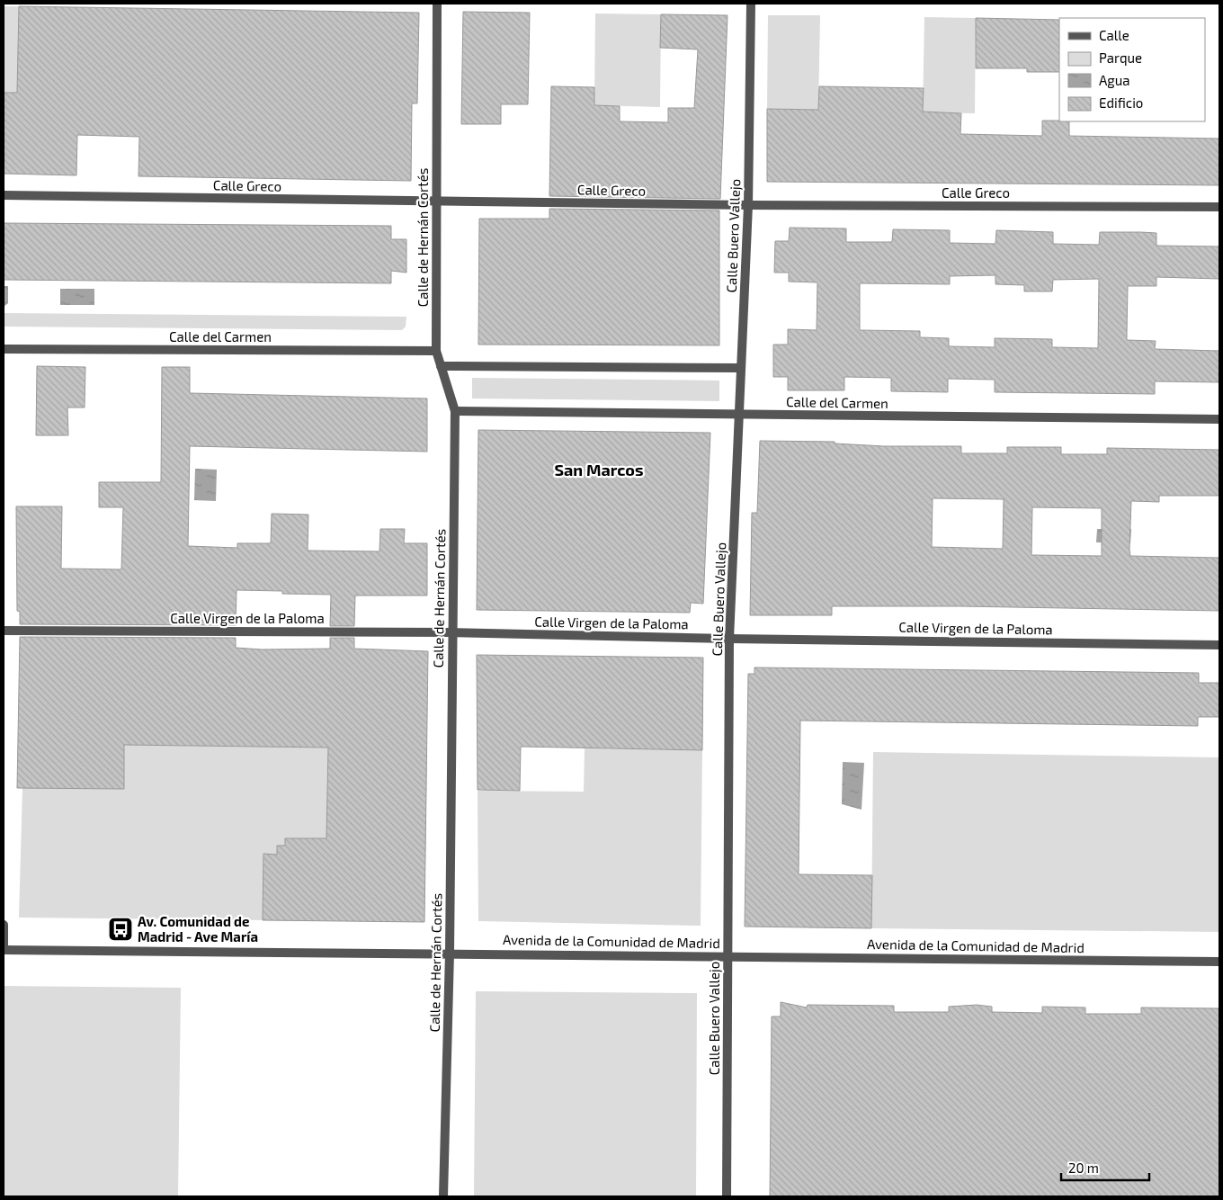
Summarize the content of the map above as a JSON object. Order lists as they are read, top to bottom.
{
  "streets": {
    "street": [
      "Calle Greco",
      "Calle Buero Vallejo",
      "Calle de Hernán Cortés",
      "Calle del Carmen",
      "Calle Virgen de la Paloma",
      "Avenida de la Comunidad de Madrid"
    ]
  },
  "crossings": [
    ["Calle Greco", "Calle Buero Vallejo"],
    ["Calle Greco", "Calle de Hernán Cortés"],
    ["Calle Buero Vallejo", "Calle del Carmen"],
    ["Calle Buero Vallejo", "Calle Virgen de la Paloma"],
    ["Calle Buero Vallejo", "Avenida de la Comunidad de Madrid"],
    ["Calle de Hernán Cortés", "Calle del Carmen"],
    ["Calle de Hernán Cortés", "Calle Virgen de la Paloma"],
    ["Calle de Hernán Cortés", "Avenida de la Comunidad de Madrid"]
  ],
  "districts": ["San Marcos"],
  "places": {
    "bus stop": ["Av. Comunidad de Madrid - Ave María"]
  },
  "legend": [
    "Calle",
    "Parque",
    "Agua",
    "Edificio"
  ],
  "scale_bar": "20 m"
}
